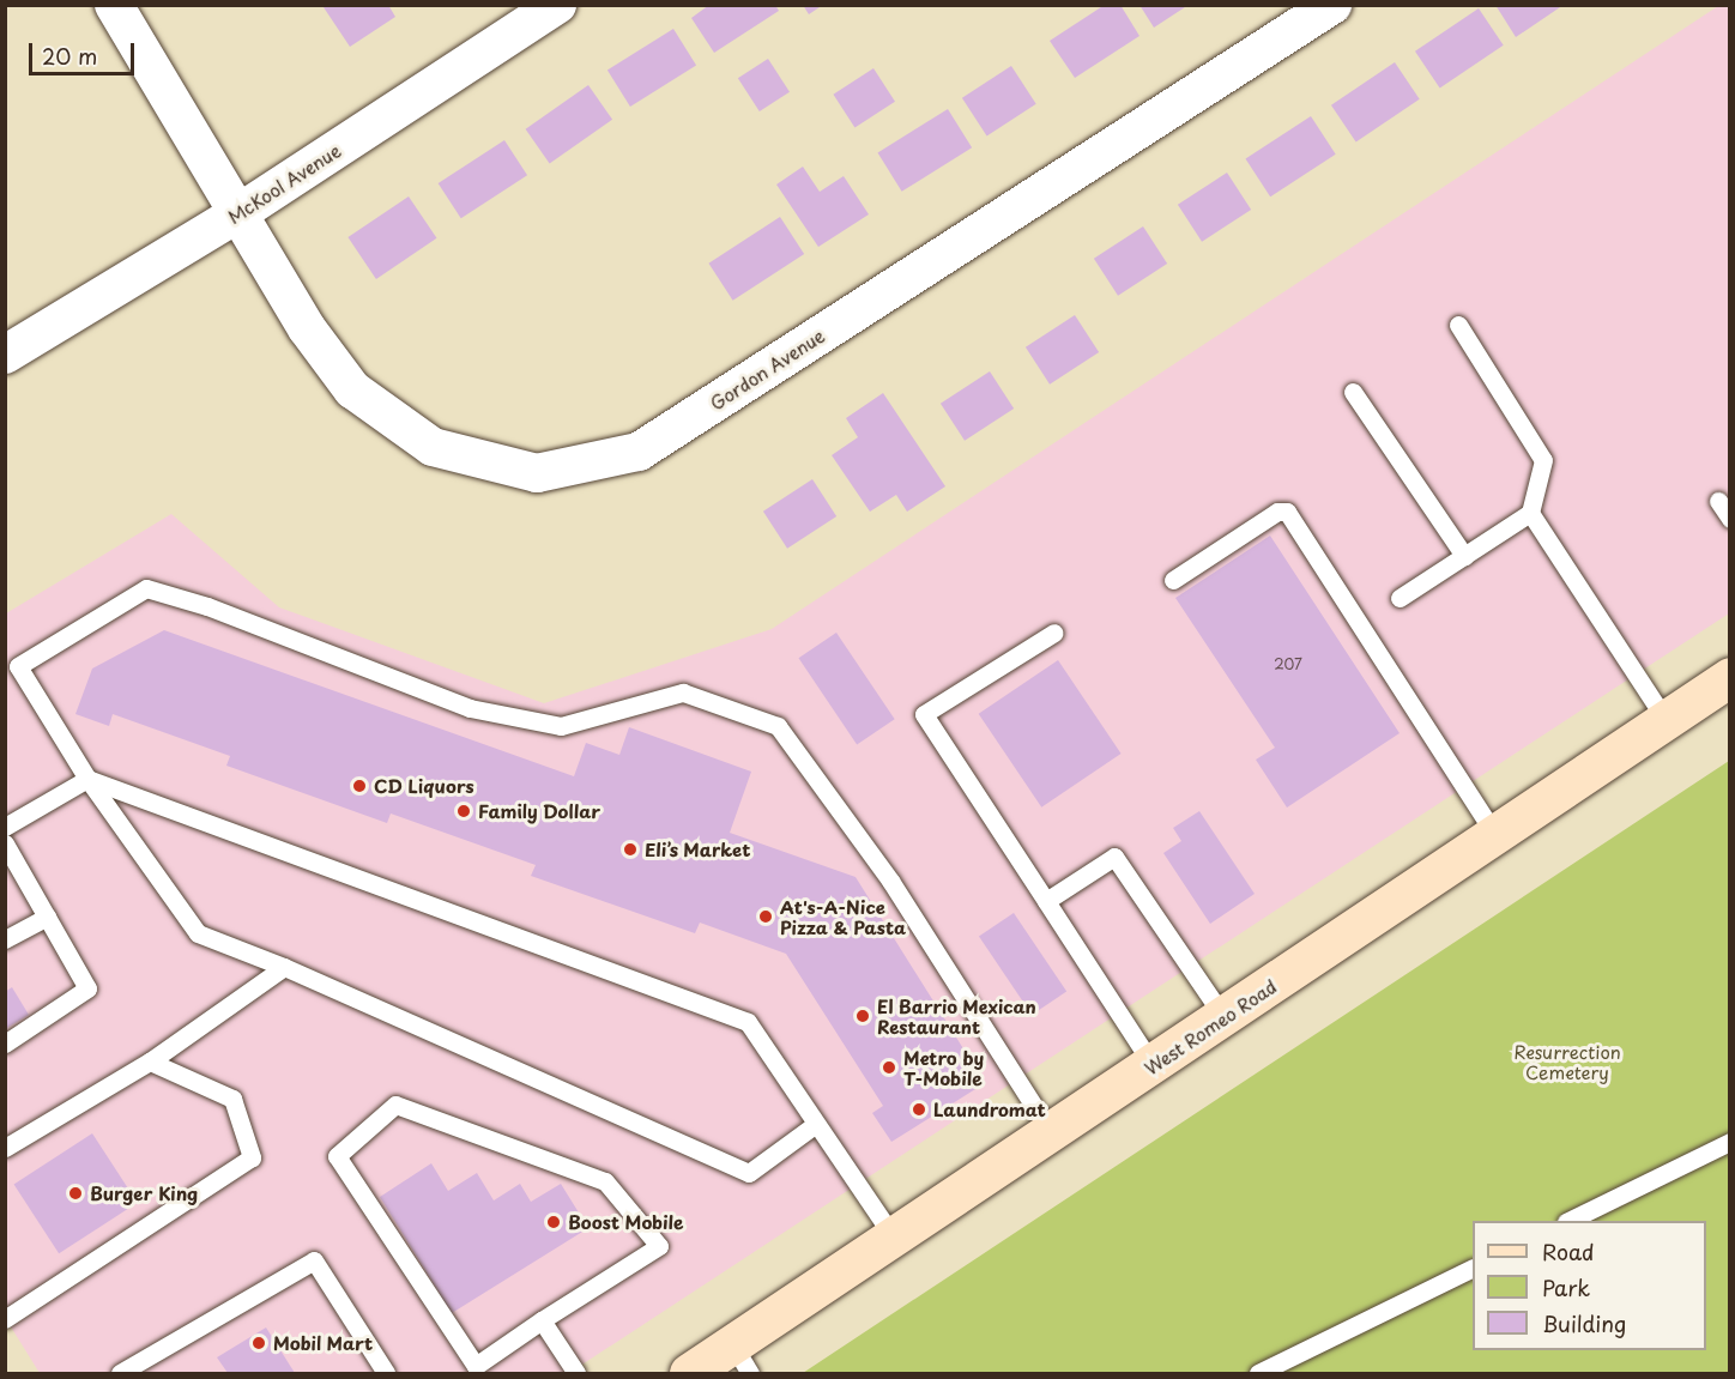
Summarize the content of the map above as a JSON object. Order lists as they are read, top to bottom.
{
  "streets": {
    "main road": ["West Romeo Road"],
    "street": ["McKool Avenue", "Gordon Avenue"]
  },
  "crossings": [
    ["McKool Avenue", "Gordon Avenue"]
  ],
  "parks": ["Resurrection Cemetery"],
  "places": [
    "CD Liquors",
    "Family Dollar",
    "Eli’s Market",
    "At's-A-Nice Pizza & Pasta",
    "El Barrio Mexican Restaurant",
    "Metro by T-Mobile",
    "Laundromat",
    "Burger King",
    "Boost Mobile",
    "Mobil Mart"
  ],
  "house_numbers": ["207"],
  "legend": ["Road", "Park", "Building"],
  "scale_bar": "20 m"
}
